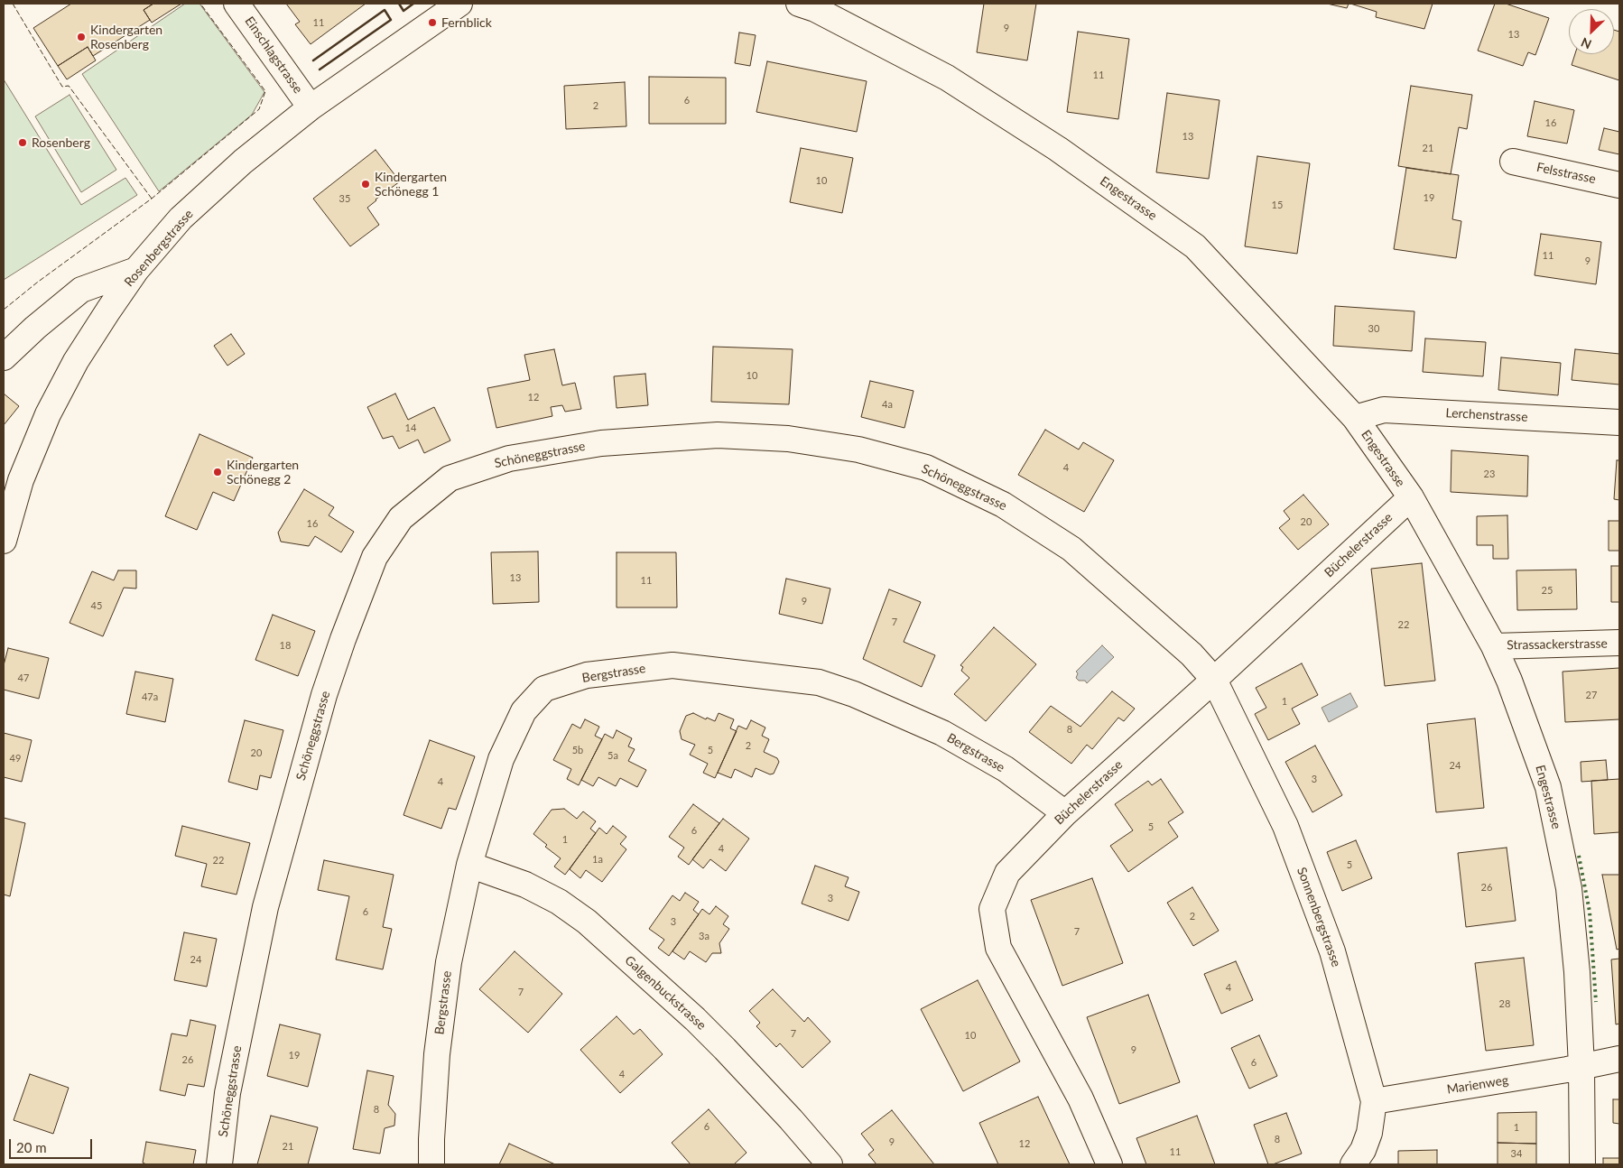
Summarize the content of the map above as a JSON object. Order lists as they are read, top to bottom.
{
  "streets": {
    "street": [
      "Einschlagstrasse",
      "Felsstrasse",
      "Engestrasse",
      "Rosenbergstrasse",
      "Lerchenstrasse",
      "Schöneggstrasse",
      "Büchelerstrasse",
      "Strassackerstrasse",
      "Bergstrasse",
      "Sonnenbergstrasse",
      "Galgenbuckstrasse",
      "Marienweg"
    ]
  },
  "crossings": [
    ["Einschlagstrasse", "Rosenbergstrasse"],
    ["Engestrasse", "Lerchenstrasse"],
    ["Engestrasse", "Büchelerstrasse"],
    ["Engestrasse", "Strassackerstrasse"],
    ["Engestrasse", "Marienweg"],
    ["Schöneggstrasse", "Büchelerstrasse"],
    ["Schöneggstrasse", "Sonnenbergstrasse"],
    ["Büchelerstrasse", "Bergstrasse"],
    ["Büchelerstrasse", "Sonnenbergstrasse"],
    ["Bergstrasse", "Galgenbuckstrasse"],
    ["Sonnenbergstrasse", "Marienweg"]
  ],
  "places": [
    "Fernblick",
    "Kindergarten Rosenberg",
    "Rosenberg",
    "Kindergarten Schönegg 1",
    "Kindergarten Schönegg 2"
  ],
  "house_numbers": [
    "11",
    "9",
    "13",
    "11",
    "6",
    "2",
    "16",
    "13",
    "21",
    "10",
    "19",
    "35",
    "15",
    "11",
    "9",
    "30",
    "10",
    "12",
    "4a",
    "14",
    "4",
    "23",
    "20",
    "16",
    "13",
    "11",
    "25",
    "9",
    "45",
    "7",
    "22",
    "18",
    "47",
    "27",
    "47a",
    "1",
    "8",
    "2",
    "5b",
    "5",
    "20",
    "5a",
    "49",
    "24",
    "3",
    "4",
    "5",
    "6",
    "1",
    "4",
    "1a",
    "22",
    "5",
    "26",
    "3",
    "6",
    "2",
    "3",
    "7",
    "3a",
    "24",
    "4",
    "7",
    "28",
    "7",
    "10",
    "9",
    "19",
    "26",
    "6",
    "4",
    "8",
    "6",
    "1",
    "8",
    "9",
    "12",
    "21",
    "11",
    "34"
  ],
  "scale_bar": "20 m",
  "north": "bottom left"
}
